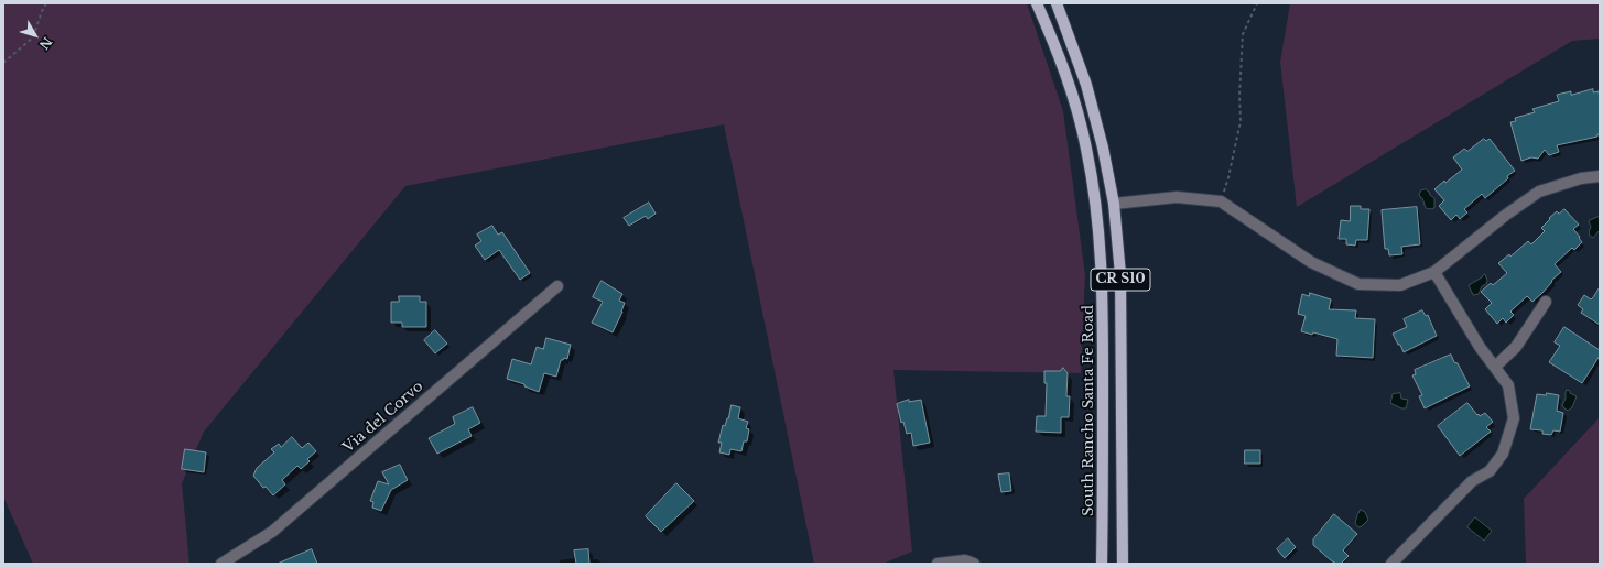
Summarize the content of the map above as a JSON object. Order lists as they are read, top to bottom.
{
  "streets": {
    "main road": ["CR S10", "South Rancho Santa Fe Road"],
    "street": ["Via del Corvo"]
  },
  "north": "bottom right"
}
